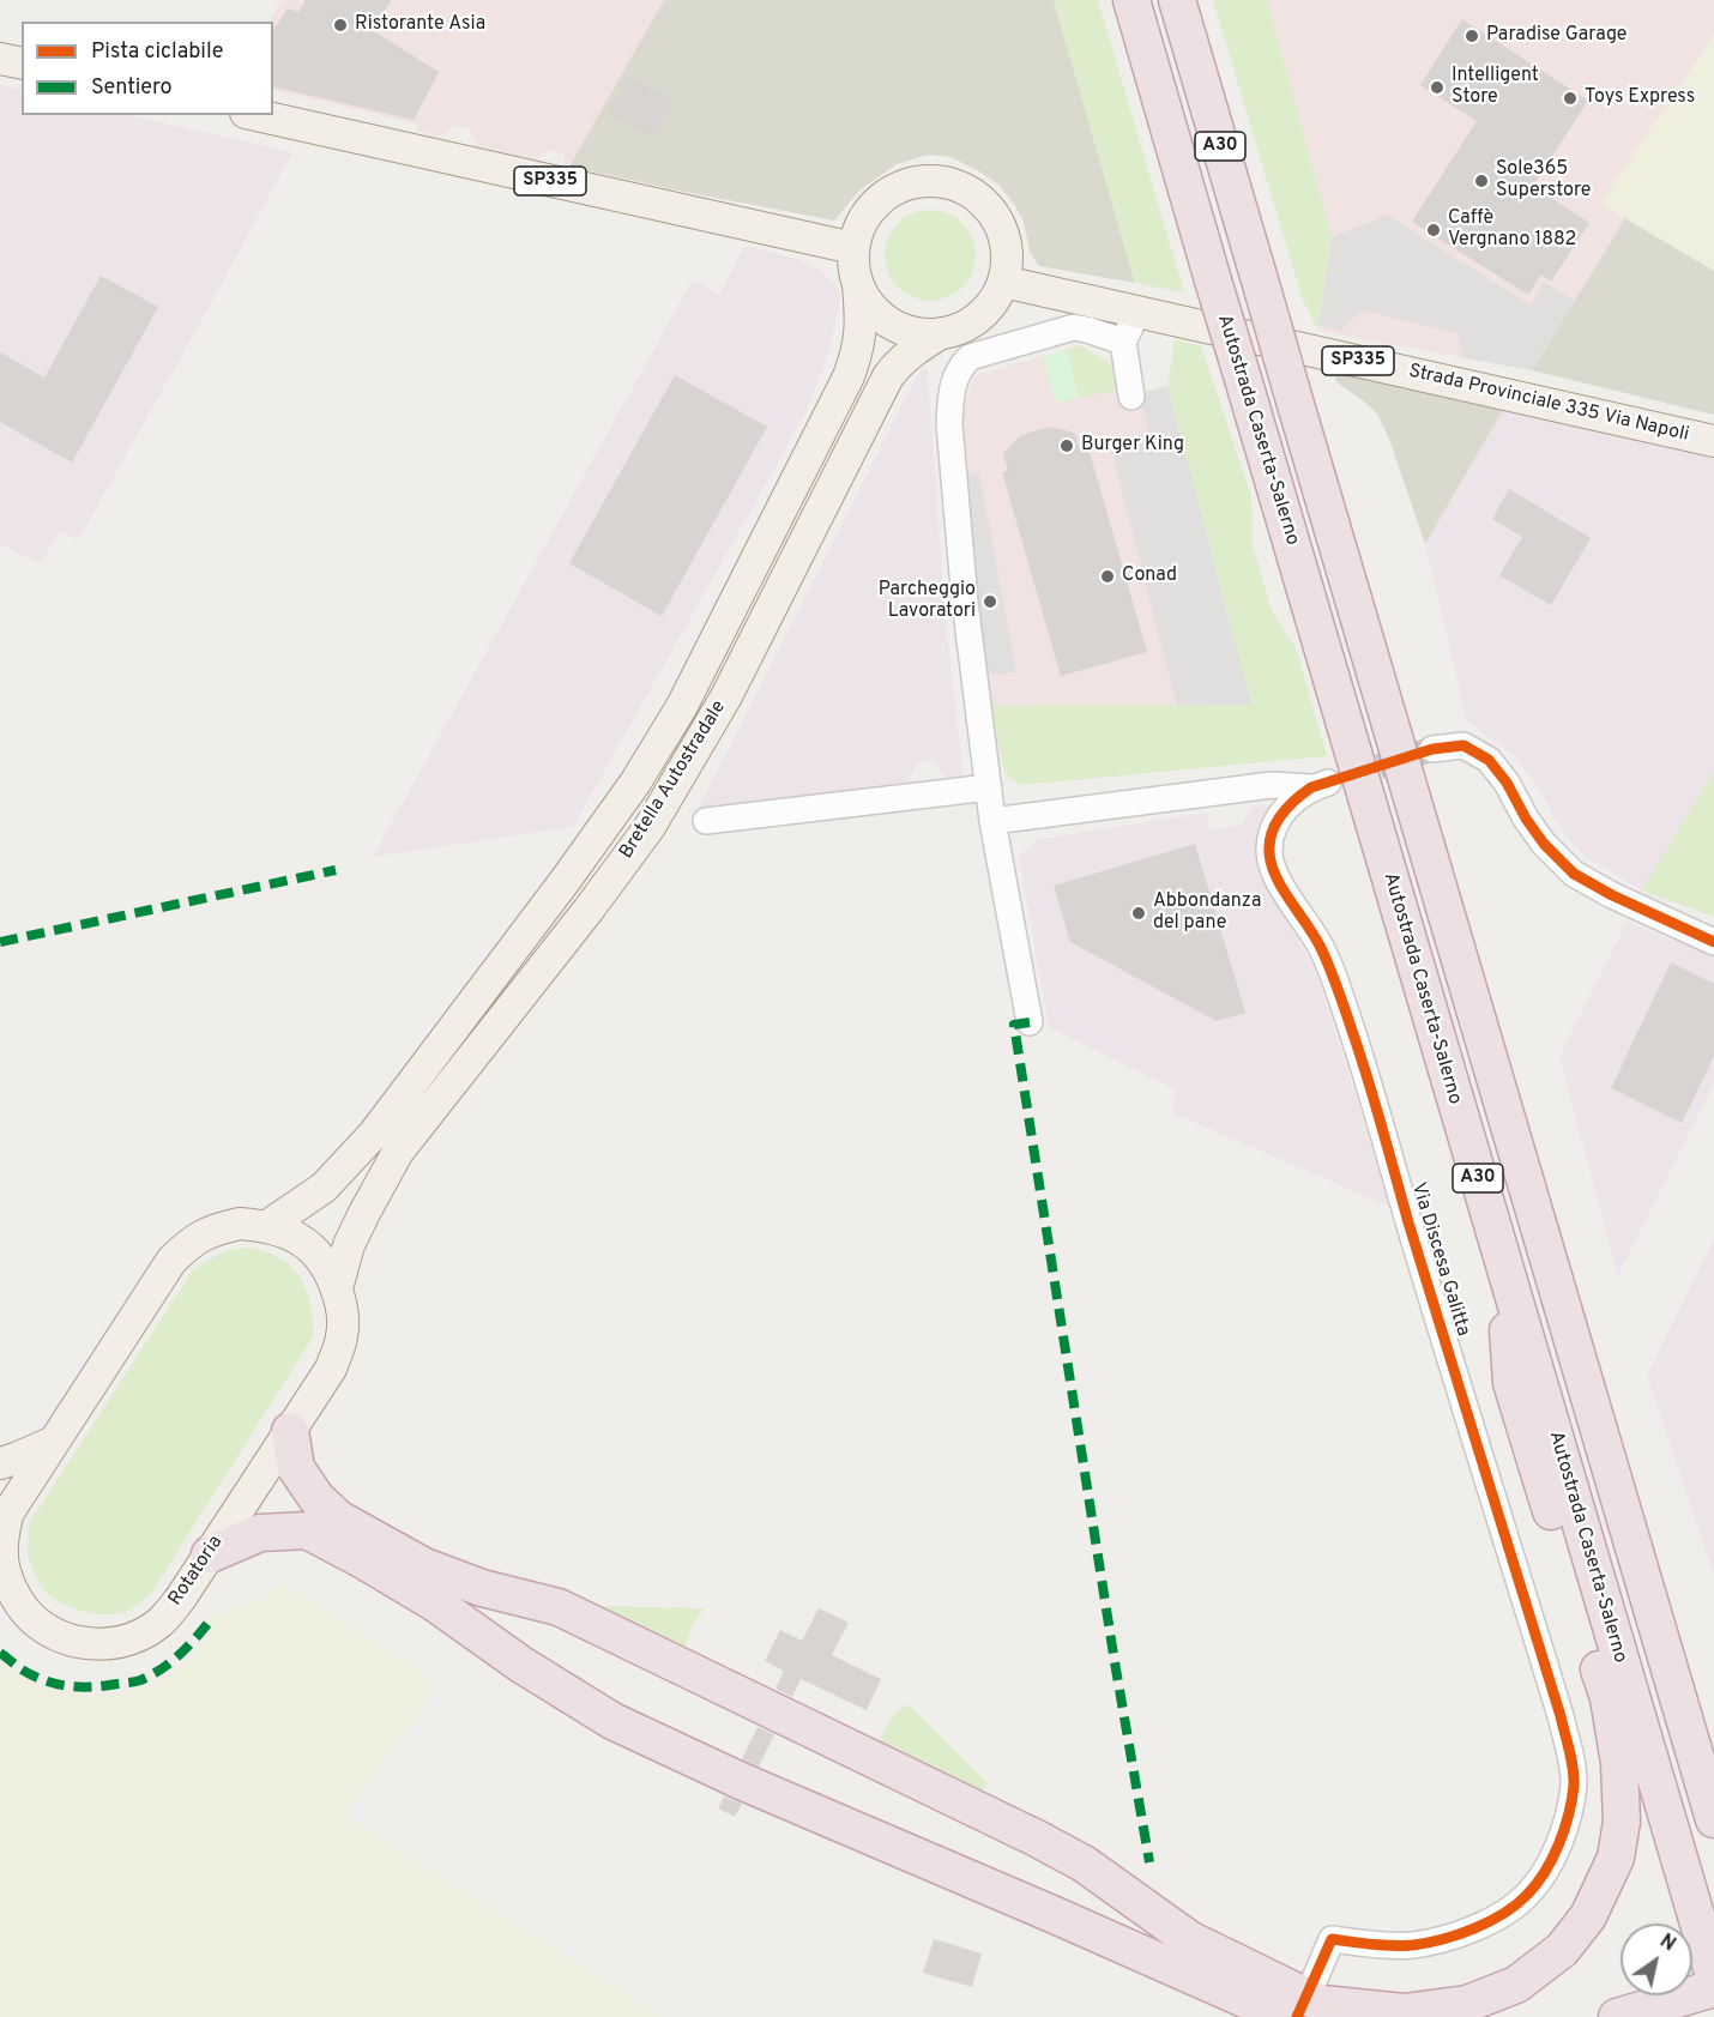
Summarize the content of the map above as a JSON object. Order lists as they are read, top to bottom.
{
  "streets": {
    "highway": ["A30", "Autostrada Caserta-Salerno"],
    "main road": [
      "SP335",
      "Strada Provinciale 335 Via Napoli",
      "Bretella Autostradale",
      "Rotatoria"
    ],
    "street": ["Via Discesa Galitta"]
  },
  "crossings": [
    ["SP335", "Strada Provinciale 335 Via Napoli"],
    ["SP335", "Bretella Autostradale"],
    ["Strada Provinciale 335 Via Napoli", "Bretella Autostradale"],
    ["Bretella Autostradale", "Rotatoria"]
  ],
  "places": [
    "Ristorante Asia",
    "Paradise Garage",
    "Intelligent Store",
    "Toys Express",
    "Sole365 Superstore",
    "Caffè Vergnano 1882",
    "Burger King",
    "Conad",
    "Parcheggio Lavoratori",
    "Abbondanza del pane"
  ],
  "legend": ["Pista ciclabile", "Sentiero"],
  "north": "top right"
}
